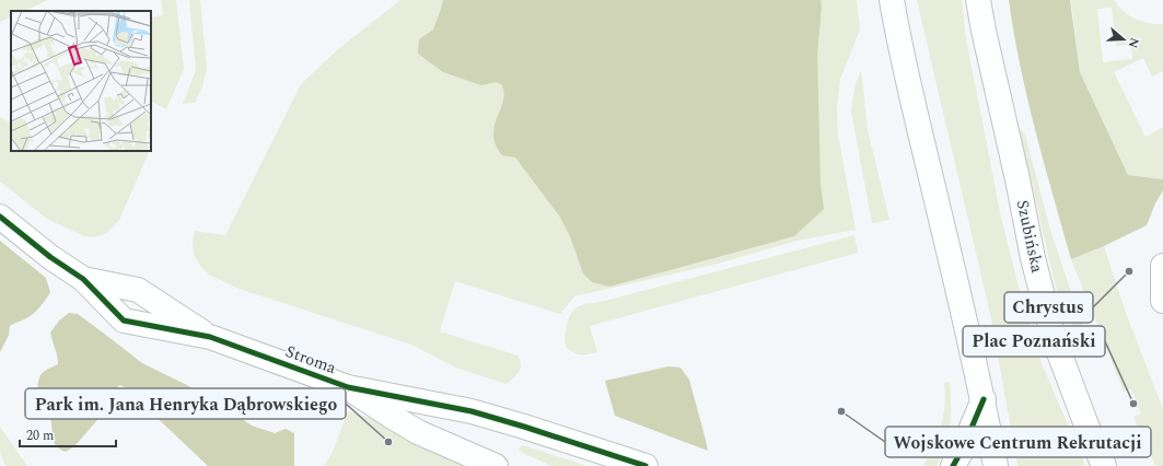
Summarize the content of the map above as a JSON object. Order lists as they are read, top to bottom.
{
  "streets": {
    "street": ["Szubińska", "Stroma"]
  },
  "places": [
    "Chrystus",
    "Plac Poznański",
    "Wojskowe Centrum Rekrutacji",
    "Park im. Jana Henryka Dąbrowskiego"
  ],
  "scale_bar": "20 m",
  "north": "right"
}
